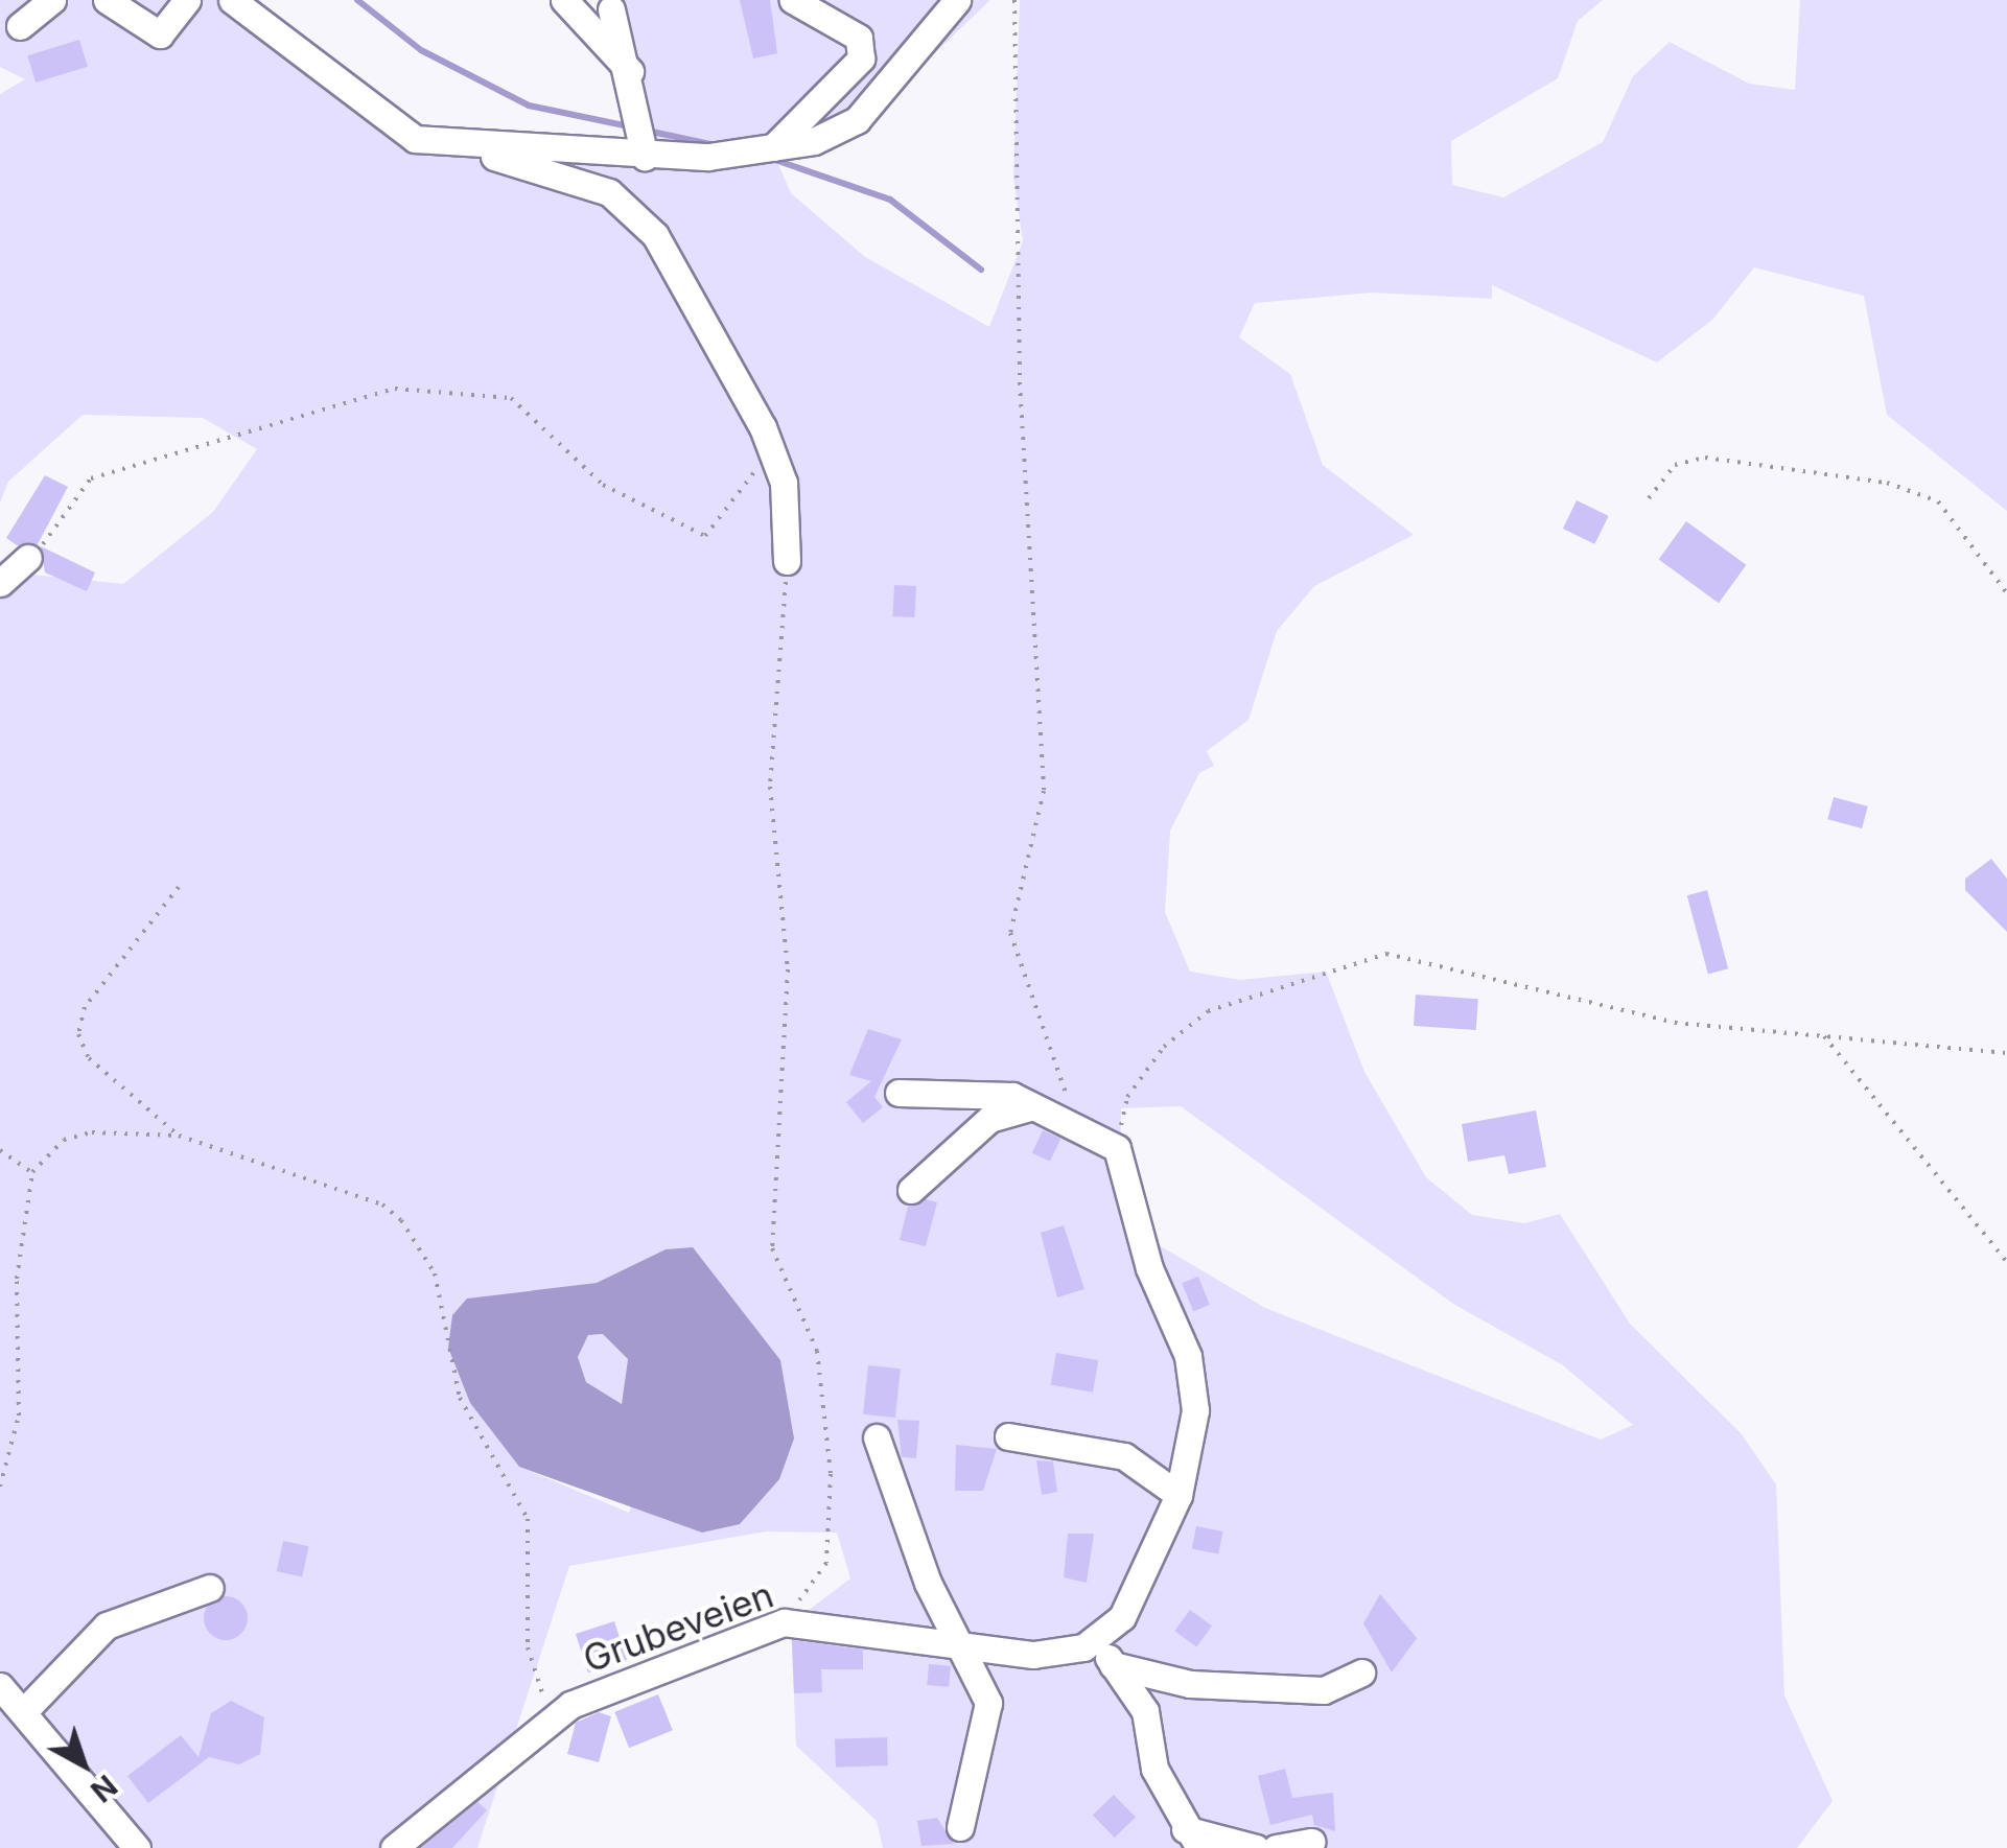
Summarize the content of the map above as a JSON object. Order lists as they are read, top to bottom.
{
  "streets": {
    "street": ["Grubeveien"]
  },
  "north": "bottom right"
}
